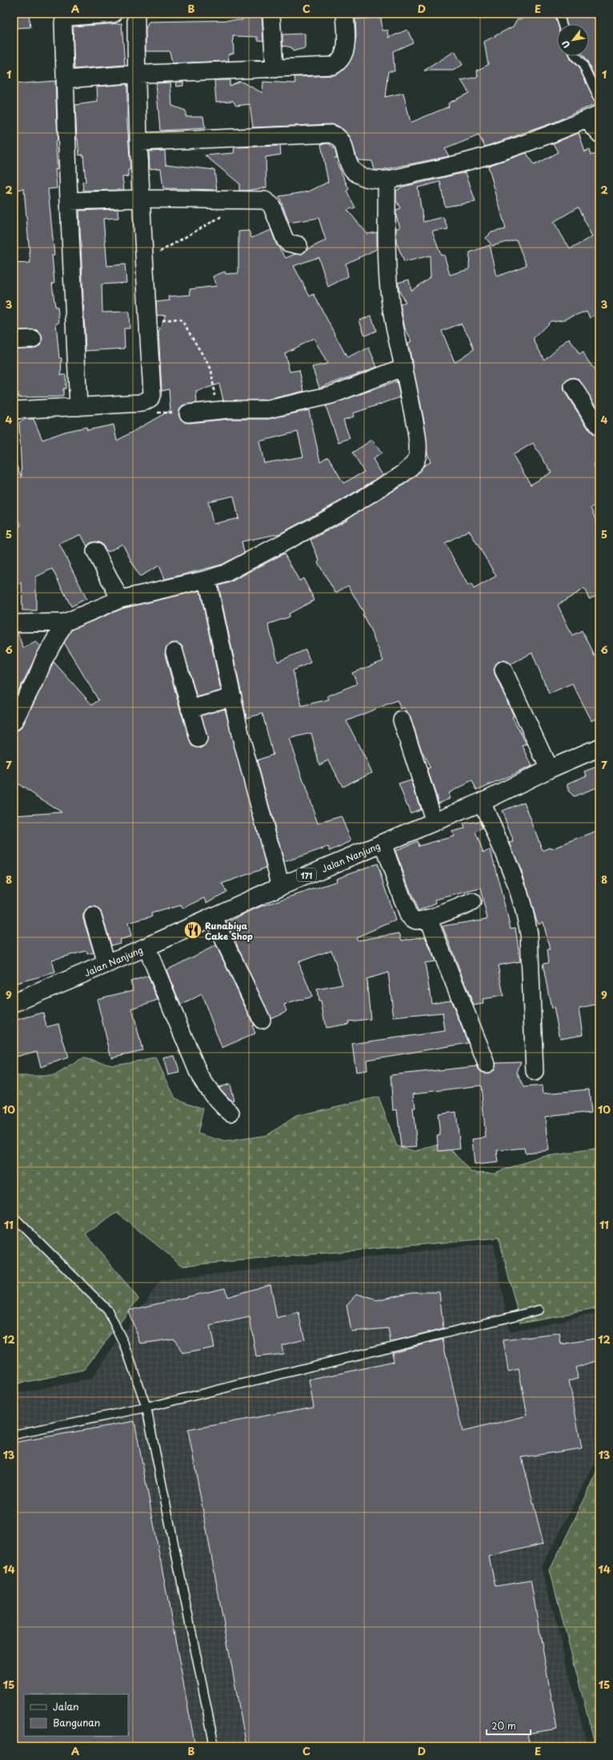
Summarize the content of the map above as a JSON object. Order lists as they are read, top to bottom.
{
  "streets": {
    "main road": ["Jalan Nanjung", "171"]
  },
  "places": {
    "restaurant": ["Runabiya Cake Shop"]
  },
  "legend": ["Jalan", "Bangunan"],
  "scale_bar": "20 m",
  "north": "bottom left",
  "grid": {
    "columns": [
      "A",
      "B",
      "C",
      "D",
      "E"
    ],
    "rows": [
      "1",
      "2",
      "3",
      "4",
      "5",
      "6",
      "7",
      "8",
      "9",
      "10",
      "11",
      "12",
      "13",
      "14",
      "15"
    ]
  }
}
